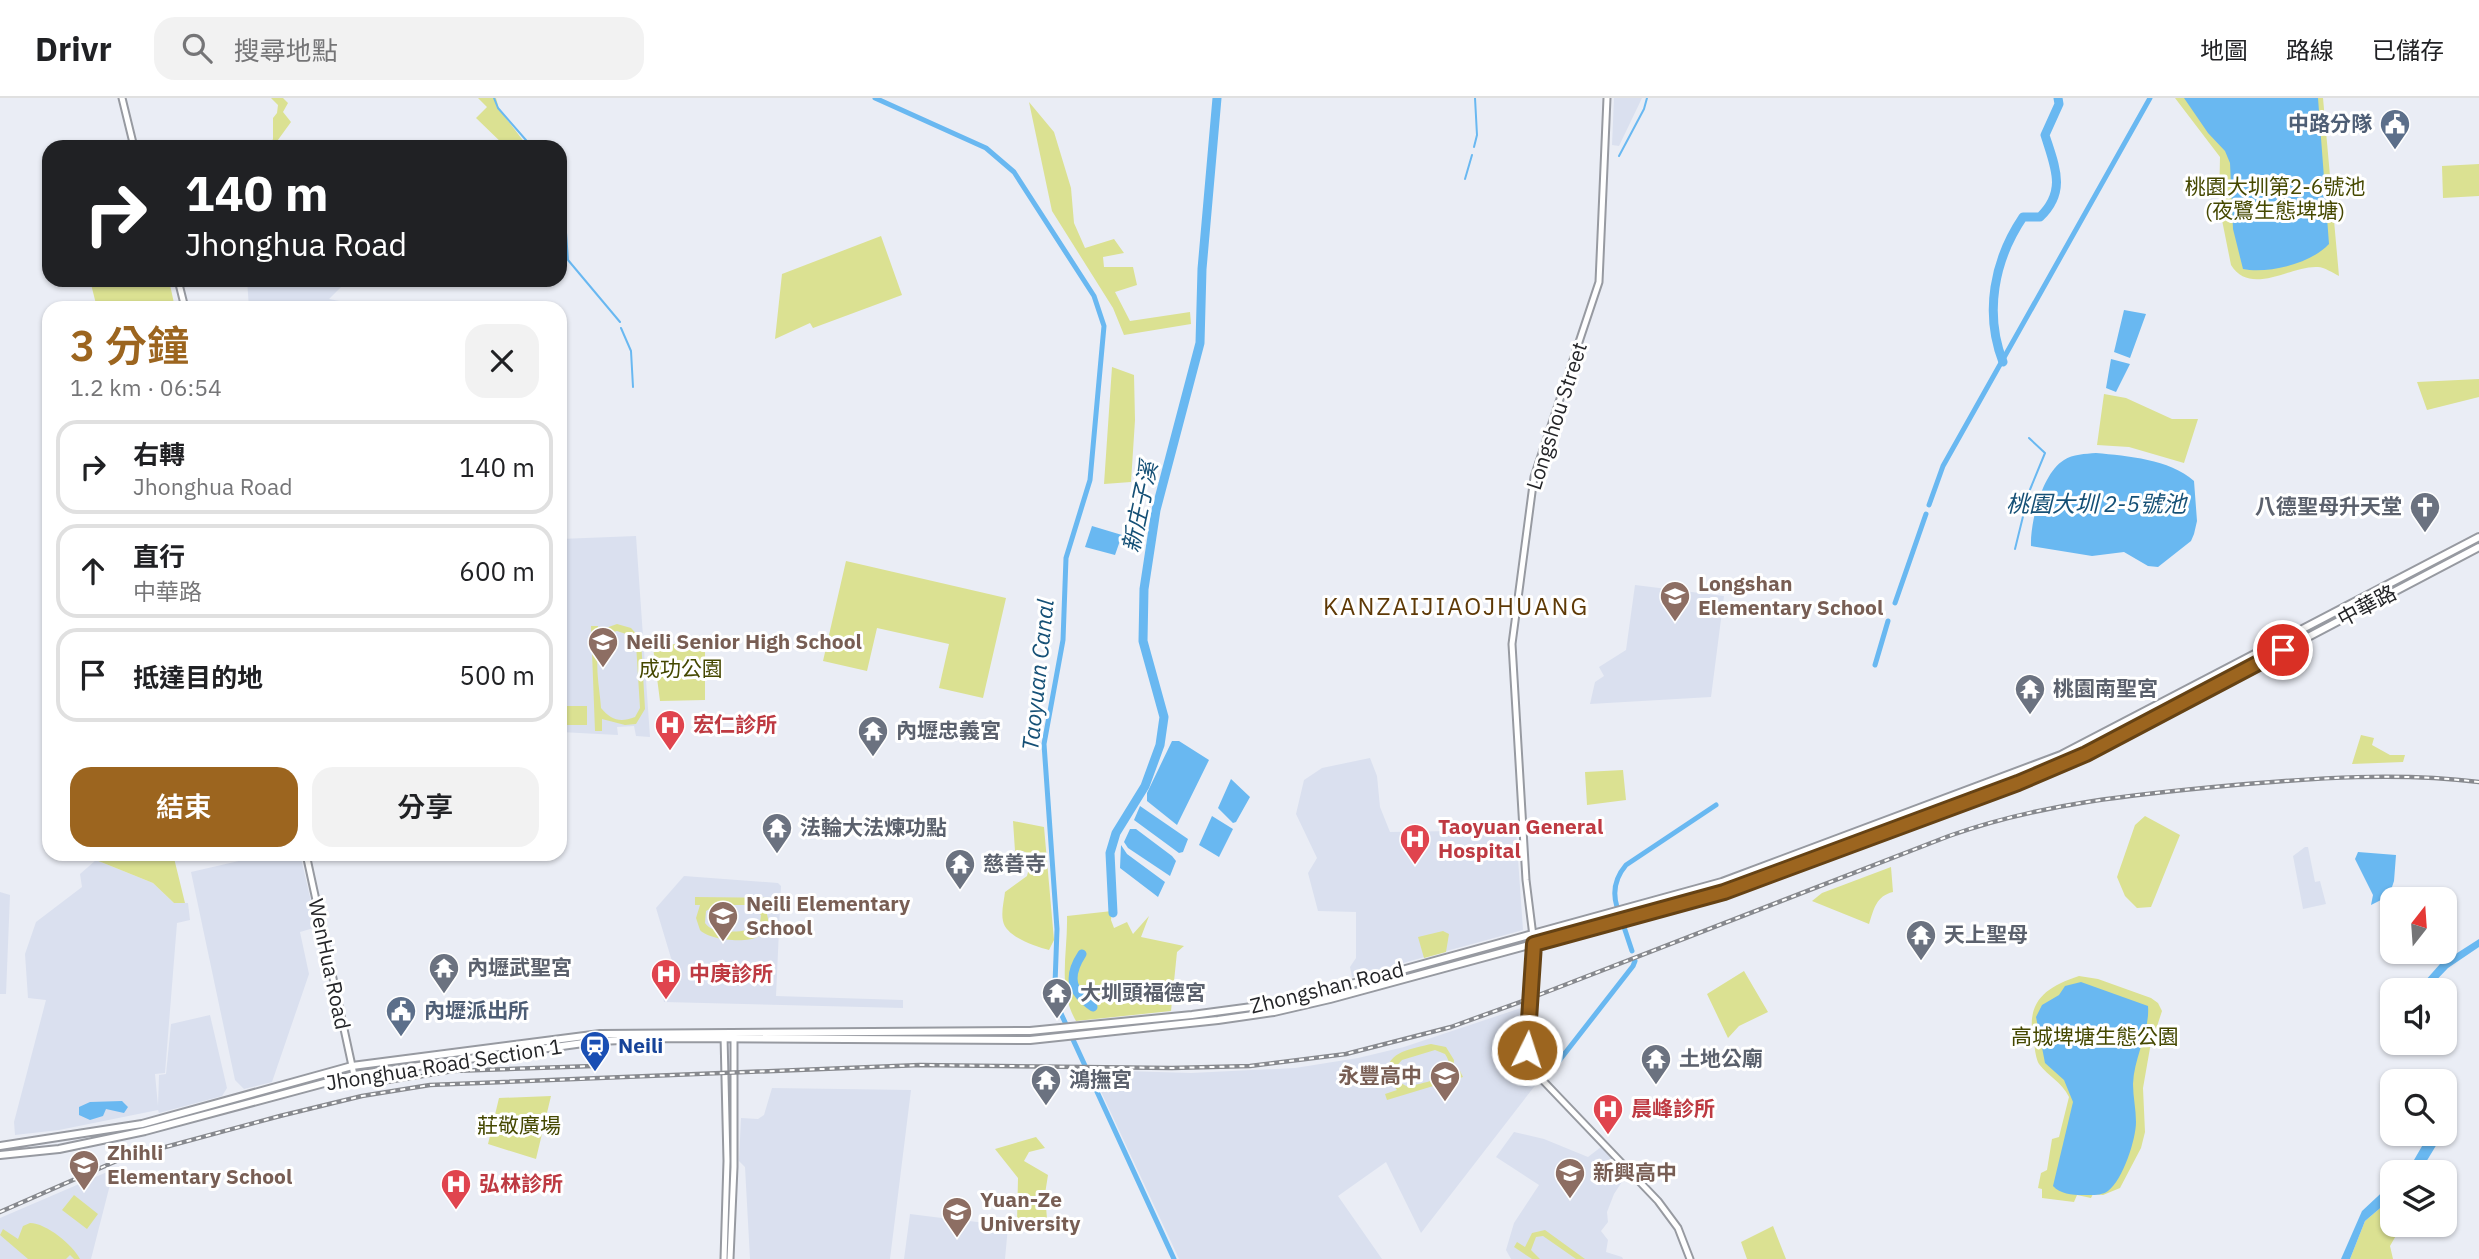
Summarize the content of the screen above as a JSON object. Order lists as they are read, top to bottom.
{
  "streets": {
    "main road": ["中華路", "Zhongshan Road", "Jhonghua Road Section 1"],
    "street": ["Longshou Street", "WenHua Road"]
  },
  "crossings": [
    ["Longshou Street", "中華路"],
    ["Longshou Street", "Zhongshan Road"],
    ["中華路", "Zhongshan Road"],
    ["WenHua Road", "Jhonghua Road Section 1"],
    ["Zhongshan Road", "Jhonghua Road Section 1"]
  ],
  "districts": ["KANZAIJIAOJHUANG"],
  "water": ["桃園大圳 2-5號池", "新庄子溪", "Taoyuan Canal"],
  "parks": [
    "桃園大圳第2-6號池 (夜鷺生態埤塘)",
    "成功公園",
    "高城埤塘生態公園",
    "莊敬廣場"
  ],
  "places": {
    "public building": ["中路分隊", "內壢派出所"],
    "church": ["八德聖母升天堂"],
    "school or university": [
      "Longshan Elementary School",
      "Neili Senior High School",
      "Neili Elementary School",
      "永豐高中",
      "Zhihli Elementary School",
      "新興高中",
      "Yuan-Ze University"
    ],
    "temple": [
      "桃園南聖宮",
      "內壢忠義宮",
      "法輪大法煉功點",
      "慈善寺",
      "天上聖母",
      "內壢武聖宮",
      "大圳頭福德宮",
      "土地公廟",
      "鴻撫宮"
    ],
    "hospital": [
      "宏仁診所",
      "Taoyuan General Hospital",
      "中庚診所",
      "晨峰診所",
      "弘林診所"
    ],
    "station": ["Neili"]
  },
  "north": "top",
  "page": {
    "header": "Drivr",
    "search": "搜尋地點",
    "nav": ["地圖", "路線", "已儲存"],
    "turn": ["140 m", "Jhonghua Road"],
    "heading": ["3 分鐘", "1.2 km · 06:54"],
    "list": [
      {
        "name": "右轉",
        "note": "Jhonghua Road",
        "value": "140 m"
      },
      {
        "name": "直行",
        "note": "中華路",
        "value": "600 m"
      },
      {
        "name": "抵達目的地",
        "value": "500 m"
      }
    ],
    "buttons": ["結束", "分享"]
  }
}
